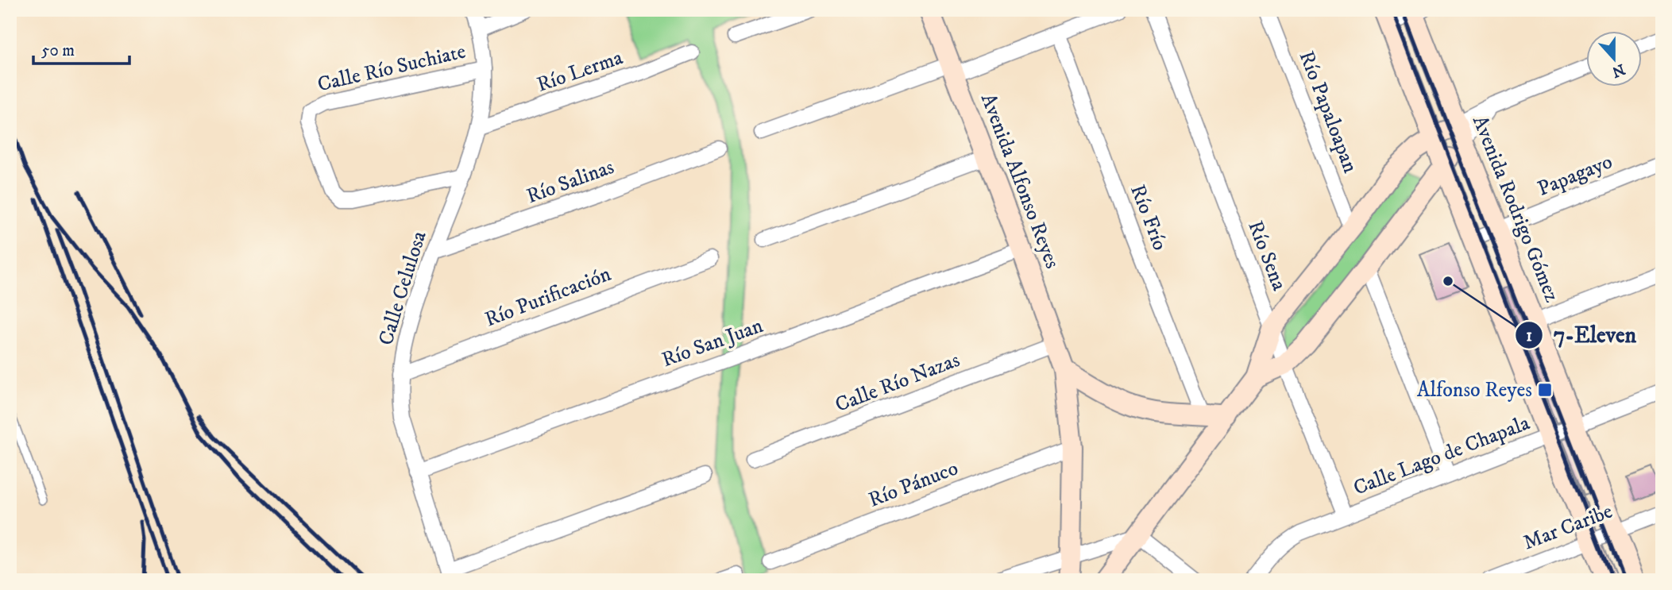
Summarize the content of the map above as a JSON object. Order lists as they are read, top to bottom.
{
  "streets": {
    "street": [
      "Calle Río Suchiate",
      "Río Lerma",
      "Río Papaloapan",
      "Papagayo",
      "Avenida Alfonso Reyes",
      "Río Salinas",
      "Avenida Rodrigo Gómez",
      "Río Frío",
      "Río Sena",
      "Calle Celulosa",
      "Río Purificación",
      "Río San Juan",
      "Calle Río Nazas",
      "Calle Lago de Chapala",
      "Río Pánuco",
      "Mar Caribe"
    ]
  },
  "crossings": [
    ["Calle Río Suchiate", "Calle Celulosa"],
    ["Río Lerma", "Calle Celulosa"],
    ["Papagayo", "Avenida Rodrigo Gómez"],
    ["Avenida Alfonso Reyes", "Río San Juan"],
    ["Avenida Alfonso Reyes", "Calle Río Nazas"],
    ["Avenida Alfonso Reyes", "Río Pánuco"],
    ["Río Salinas", "Calle Celulosa"],
    ["Avenida Rodrigo Gómez", "Calle Lago de Chapala"],
    ["Avenida Rodrigo Gómez", "Mar Caribe"],
    ["Río Sena", "Calle Lago de Chapala"],
    ["Calle Celulosa", "Río Purificación"],
    ["Calle Celulosa", "Río San Juan"]
  ],
  "places": {
    "other": ["7-Eleven"],
    "transit": ["Alfonso Reyes"]
  },
  "scale_bar": "50 m",
  "north": "bottom"
}
